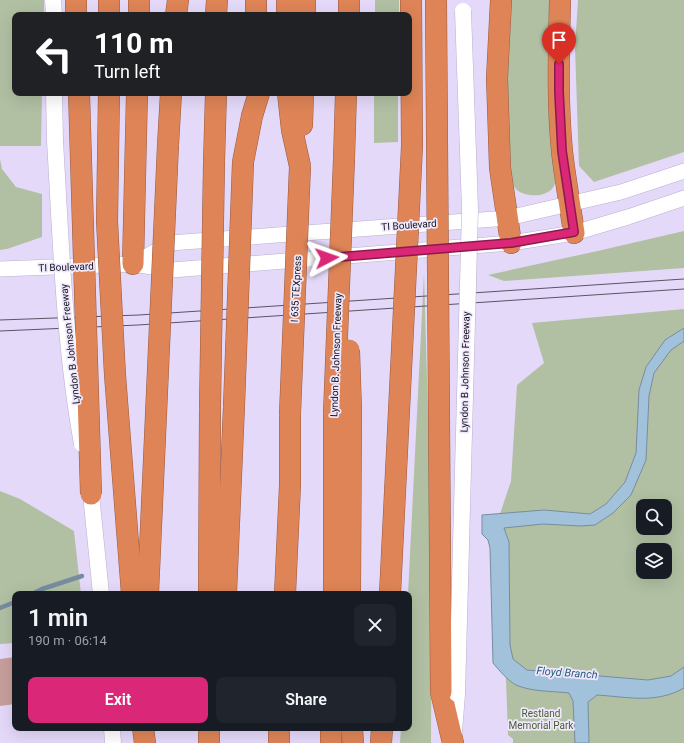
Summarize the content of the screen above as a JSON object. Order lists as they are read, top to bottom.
{
  "streets": {
    "highway": ["I 635 TEXpress", "Lyndon B. Johnson Freeway"],
    "main road": ["Lyndon B Johnson Freeway"],
    "street": ["TI Boulevard"]
  },
  "water": ["Floyd Branch"],
  "parks": ["Restland Memorial Park"],
  "page": {
    "turn": ["110 m", "Turn left"],
    "heading": ["1 min", "190 m · 06:14"],
    "buttons": ["Exit", "Share"]
  }
}
